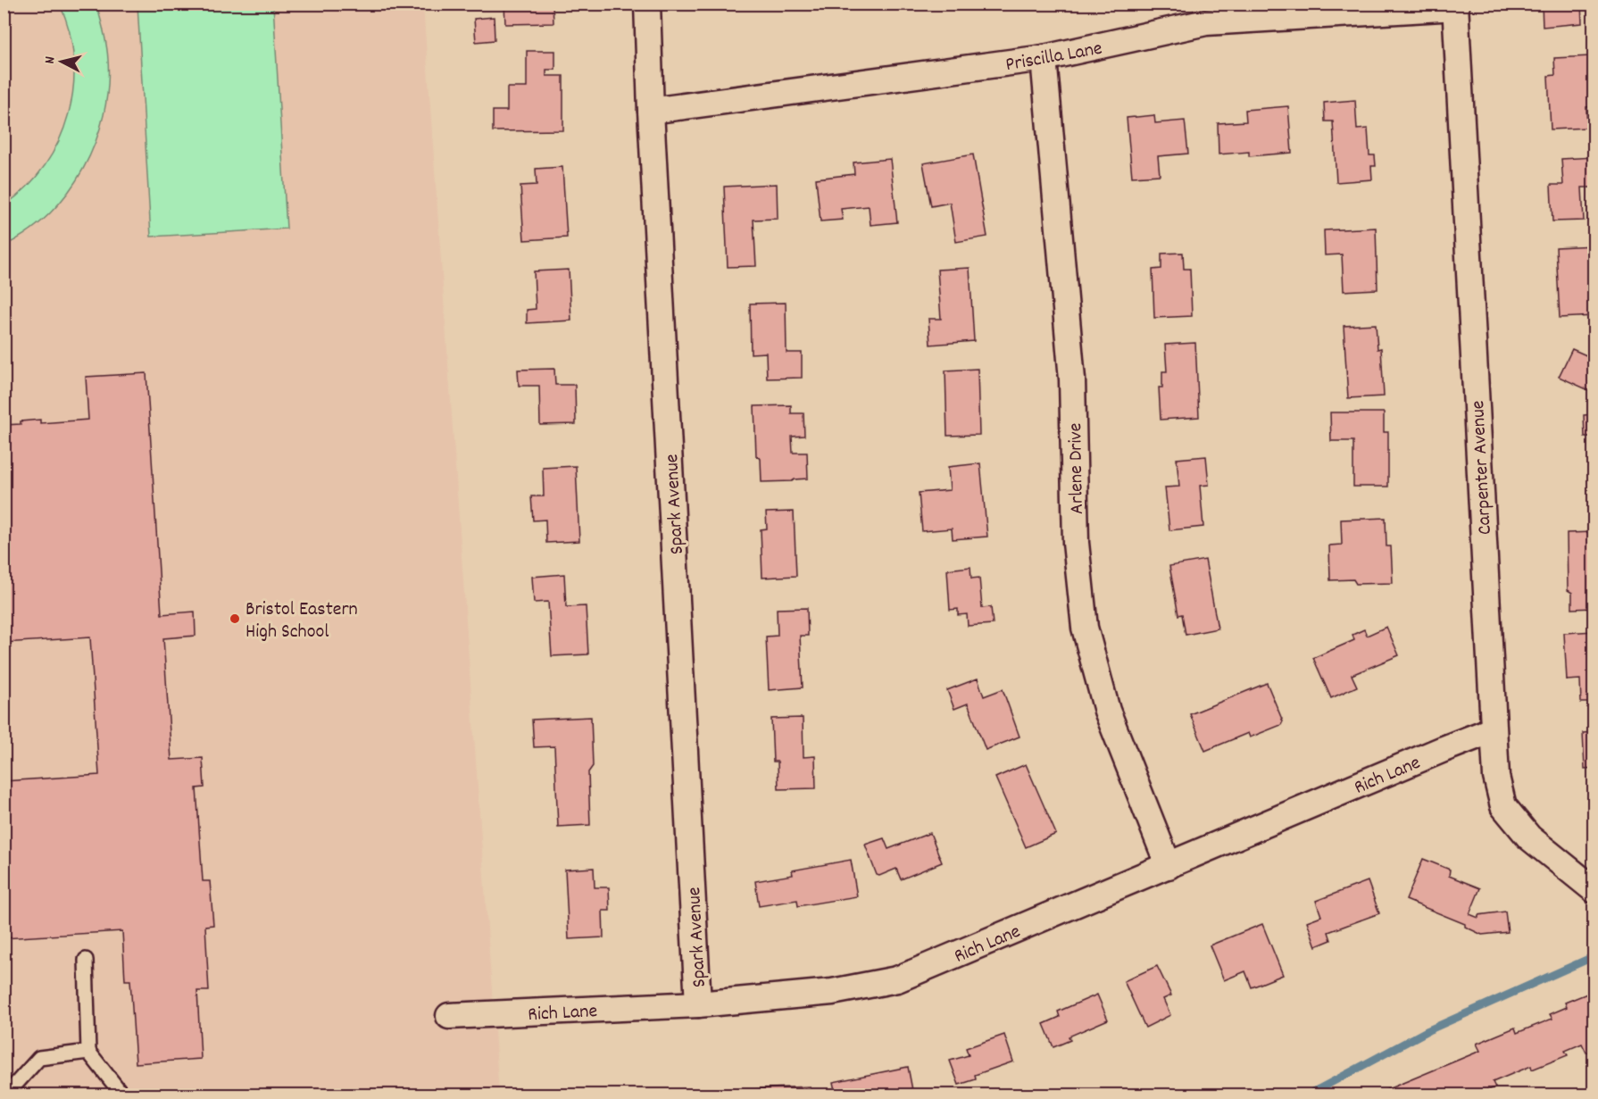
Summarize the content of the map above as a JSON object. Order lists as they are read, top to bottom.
{
  "streets": {
    "street": [
      "Priscilla Lane",
      "Carpenter Avenue",
      "Arlene Drive",
      "Spark Avenue",
      "Rich Lane"
    ]
  },
  "crossings": [
    ["Priscilla Lane", "Carpenter Avenue"],
    ["Priscilla Lane", "Arlene Drive"],
    ["Priscilla Lane", "Spark Avenue"],
    ["Carpenter Avenue", "Rich Lane"],
    ["Arlene Drive", "Rich Lane"],
    ["Spark Avenue", "Rich Lane"]
  ],
  "places": ["Bristol Eastern High School"],
  "north": "left"
}
